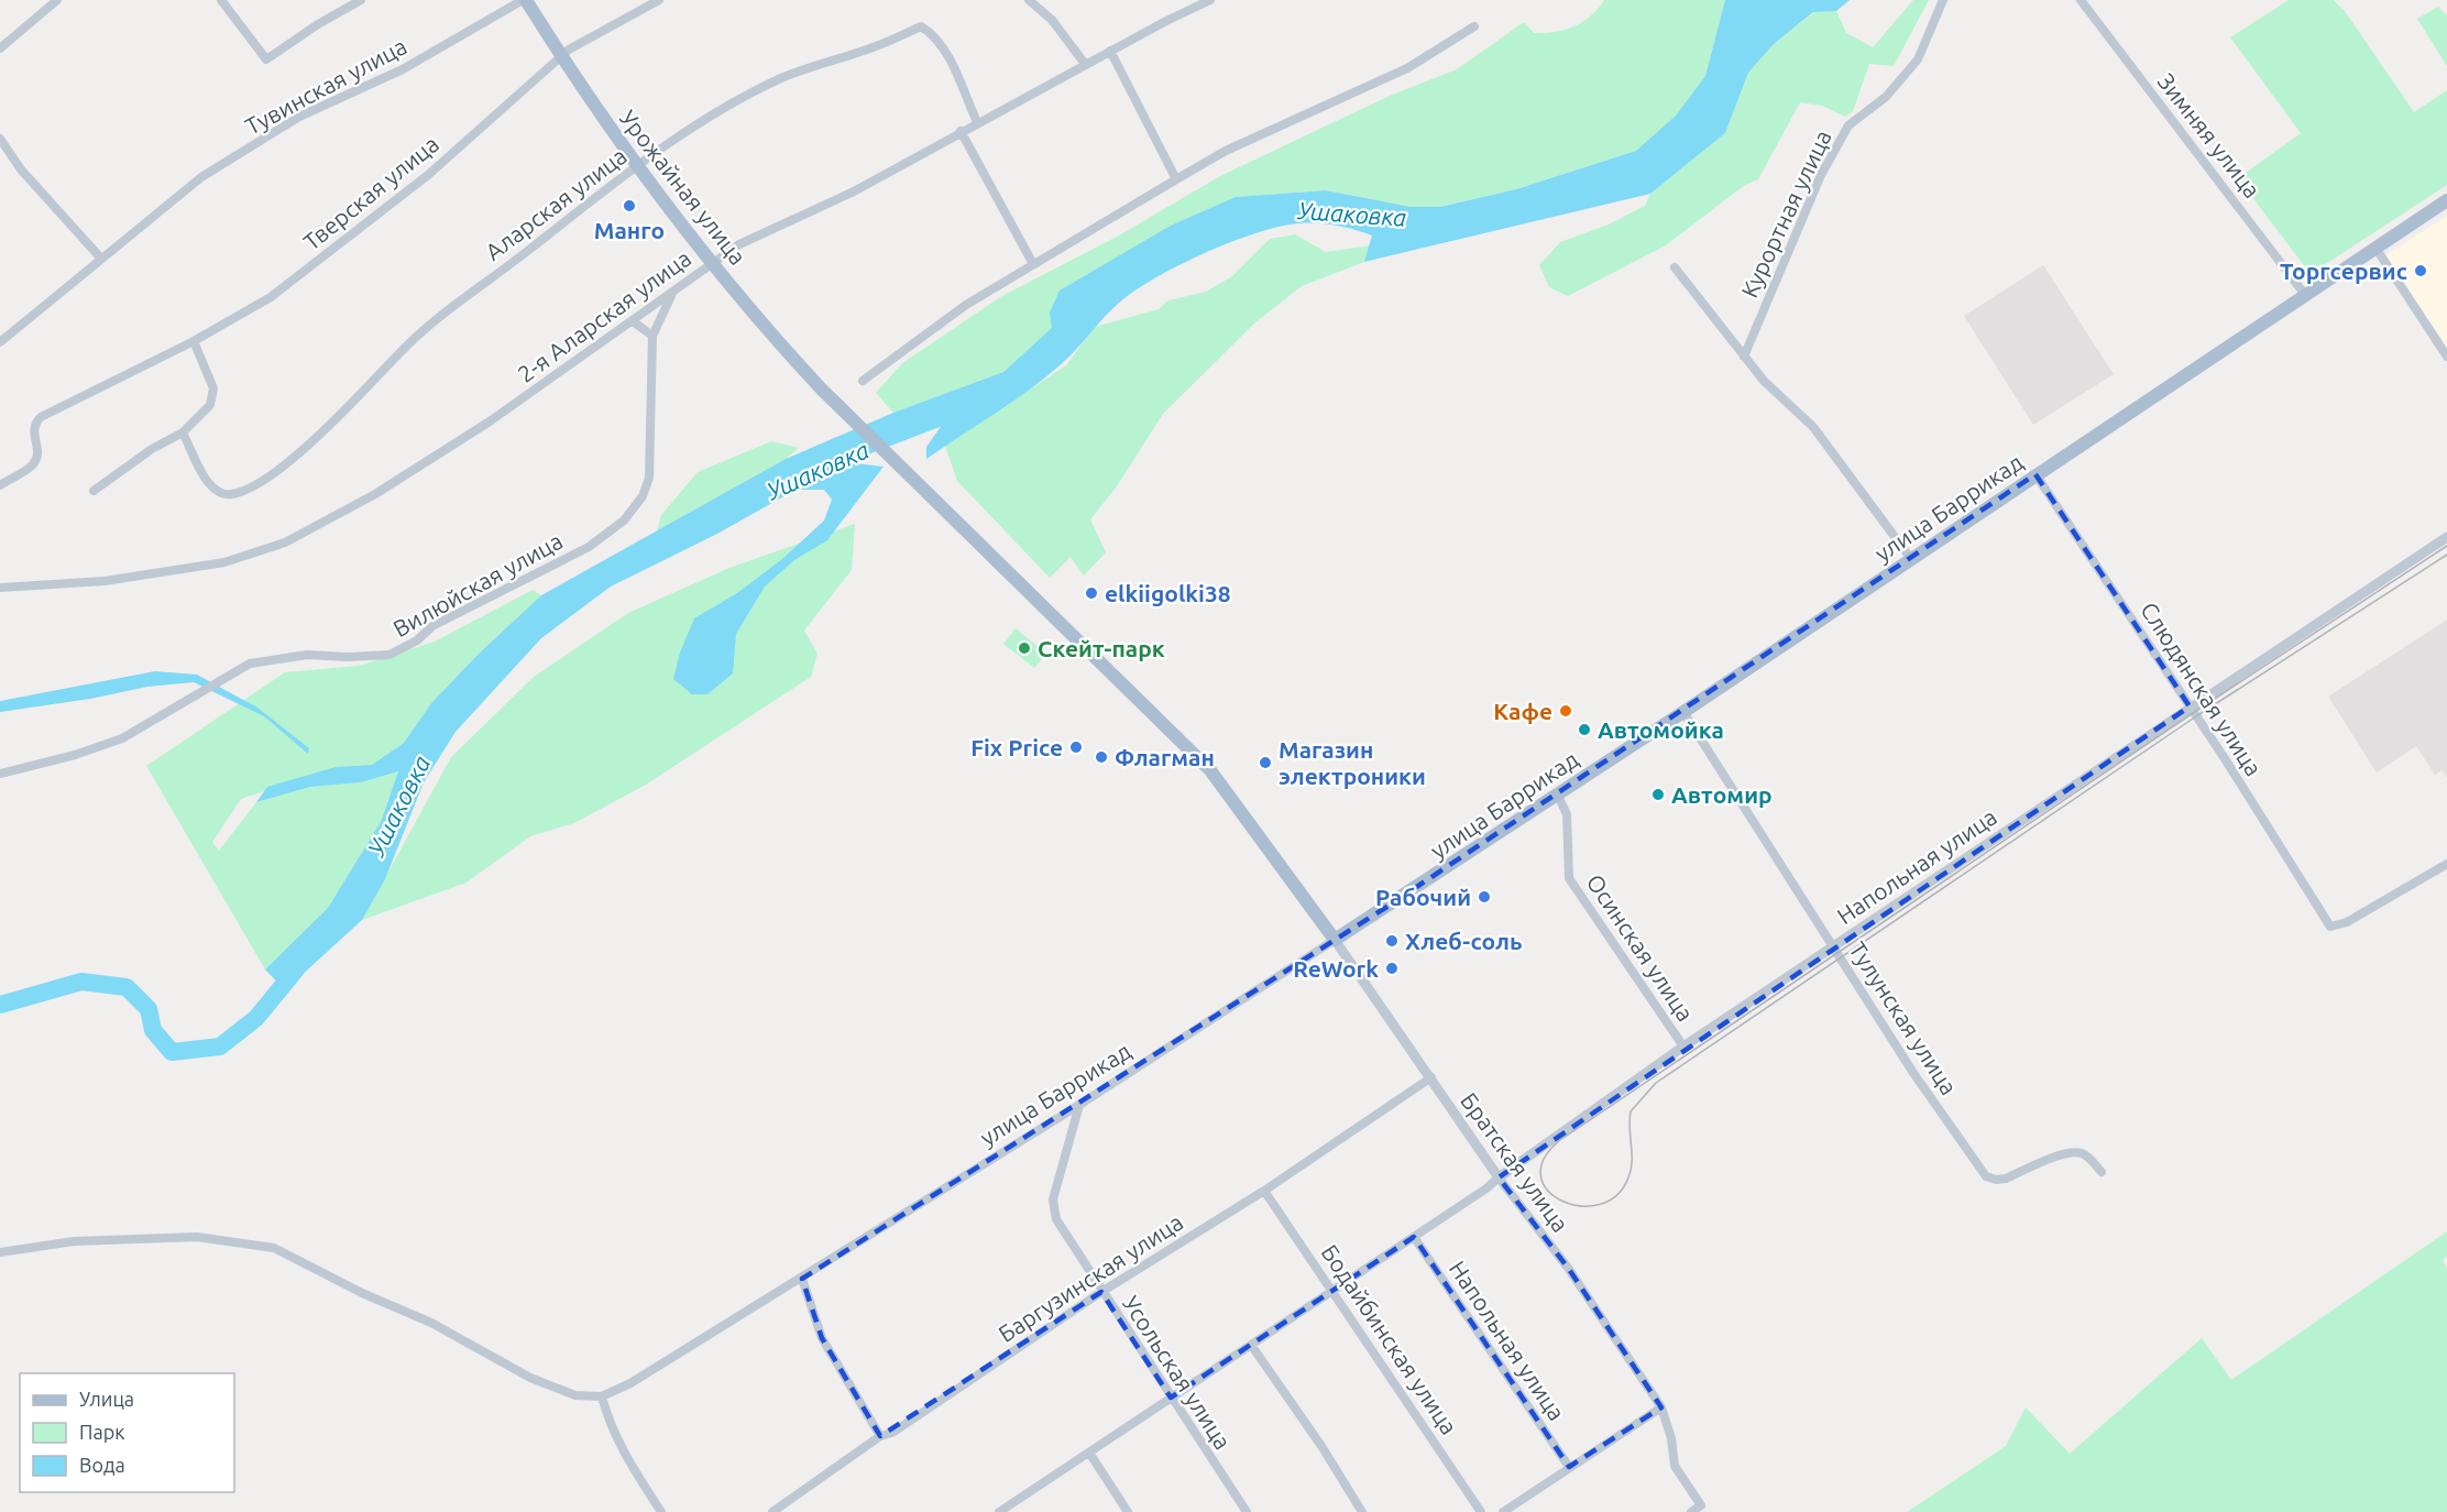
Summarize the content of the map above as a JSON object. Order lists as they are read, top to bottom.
{
  "streets": {
    "main road": ["Урожайная улица", "улица Баррикад"],
    "street": [
      "Тувинская улица",
      "Зимняя улица",
      "Тверская улица",
      "Аларская улица",
      "Курортная улица",
      "2-я Аларская улица",
      "Вилюйская улица",
      "Слюдянская улица",
      "Напольная улица",
      "Осинская улица",
      "Тулунская улица",
      "Братская улица",
      "Баргузинская улица",
      "Бодайбинская улица",
      "Усольская улица"
    ]
  },
  "crossings": [
    ["Тувинская улица", "Урожайная улица"],
    ["Зимняя улица", "улица Баррикад"],
    ["Урожайная улица", "Тверская улица"],
    ["Урожайная улица", "Аларская улица"],
    ["Урожайная улица", "2-я Аларская улица"],
    ["Урожайная улица", "улица Баррикад"],
    ["Урожайная улица", "Братская улица"],
    ["Аларская улица", "2-я Аларская улица"],
    ["Курортная улица", "улица Баррикад"],
    ["улица Баррикад", "Слюдянская улица"],
    ["улица Баррикад", "Осинская улица"],
    ["улица Баррикад", "Тулунская улица"],
    ["улица Баррикад", "Братская улица"],
    ["улица Баррикад", "Усольская улица"],
    ["Слюдянская улица", "Напольная улица"],
    ["Напольная улица", "Осинская улица"],
    ["Напольная улица", "Тулунская улица"],
    ["Напольная улица", "Братская улица"],
    ["Напольная улица", "Бодайбинская улица"],
    ["Напольная улица", "Усольская улица"],
    ["Братская улица", "Баргузинская улица"],
    ["Баргузинская улица", "Бодайбинская улица"],
    ["Баргузинская улица", "Усольская улица"]
  ],
  "water": ["Ушаковка"],
  "places": [
    "Манго",
    "Торгсервис",
    "elkiigolki38",
    "Скейт-парк",
    "Кафе",
    "Автомойка",
    "Fix Price",
    "Флагман",
    "Магазин электроники",
    "Автомир",
    "Рабочий",
    "Хлеб-соль",
    "ReWork"
  ],
  "legend": ["Улица", "Парк", "Вода"]
}
